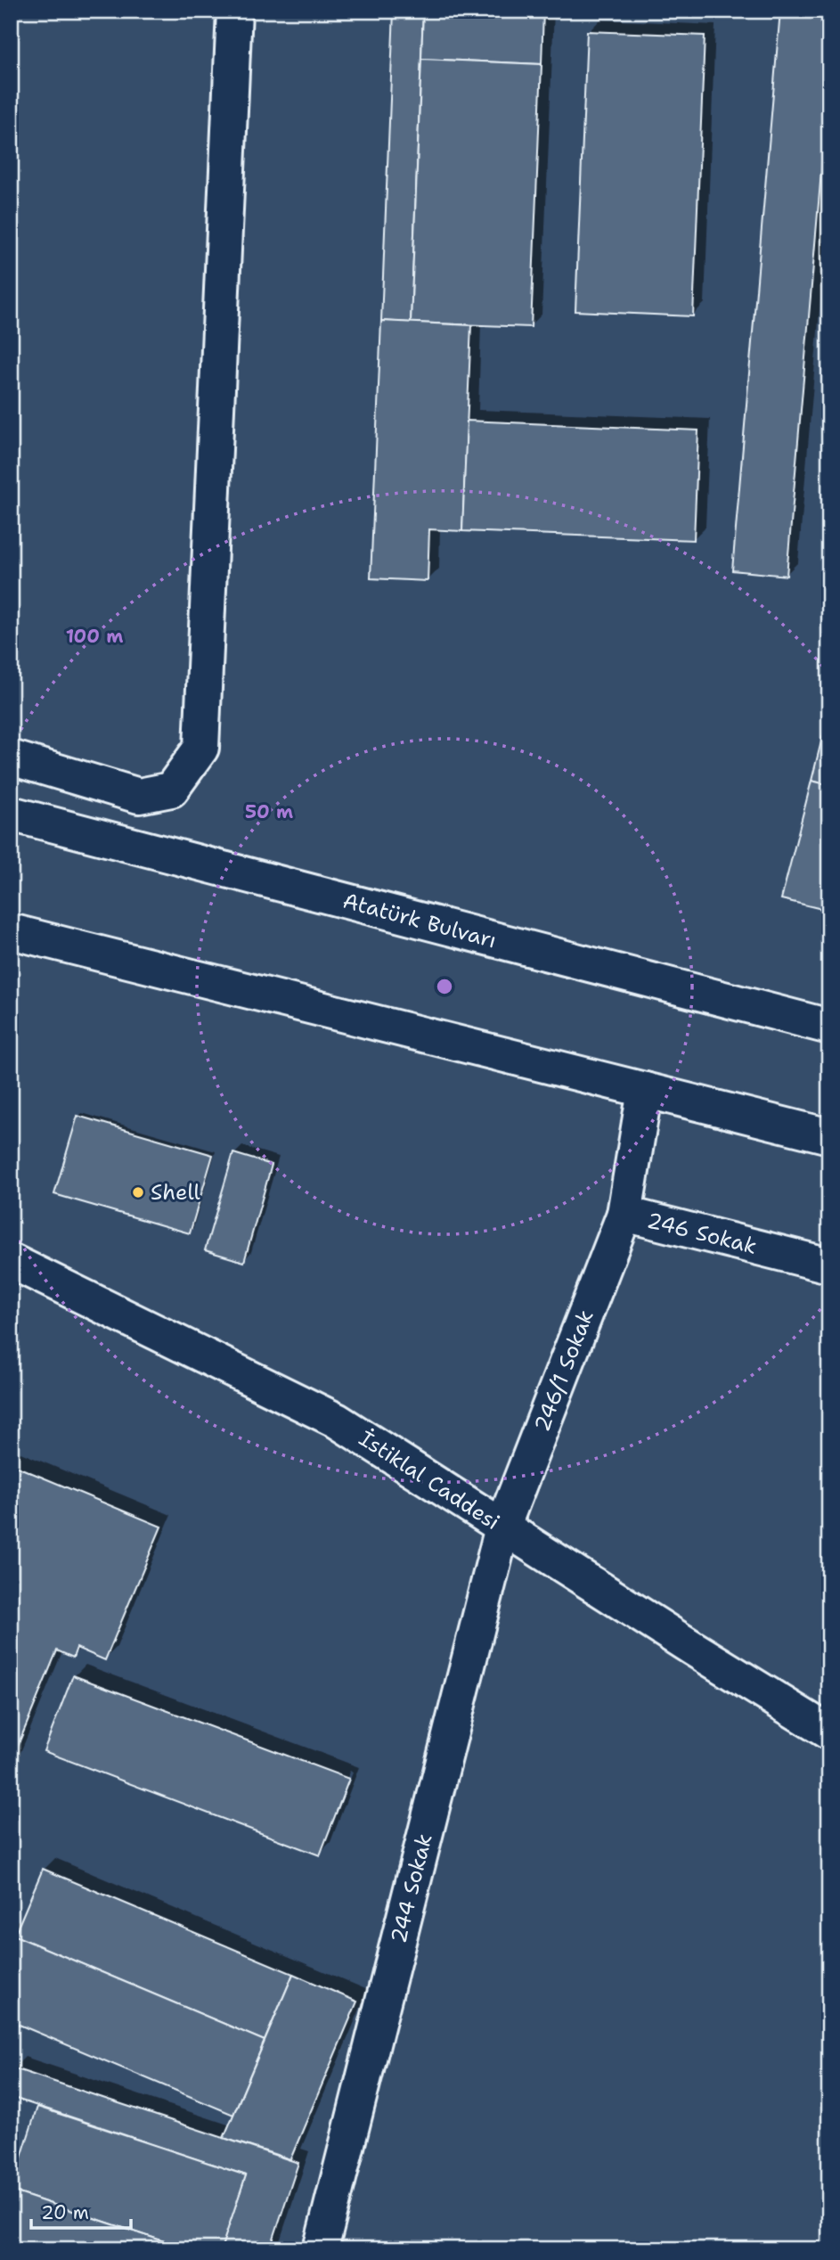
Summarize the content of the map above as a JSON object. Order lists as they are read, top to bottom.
{
  "streets": {
    "street": [
      "Atatürk Bulvarı",
      "246 Sokak",
      "246/1 Sokak",
      "İstiklal Caddesi",
      "244 Sokak"
    ]
  },
  "crossings": [
    ["246 Sokak", "246/1 Sokak"],
    ["246/1 Sokak", "İstiklal Caddesi"],
    ["246/1 Sokak", "244 Sokak"],
    ["İstiklal Caddesi", "244 Sokak"]
  ],
  "places": ["Shell"],
  "scale_bar": "20 m",
  "rings": ["100 m", "50 m"]
}
